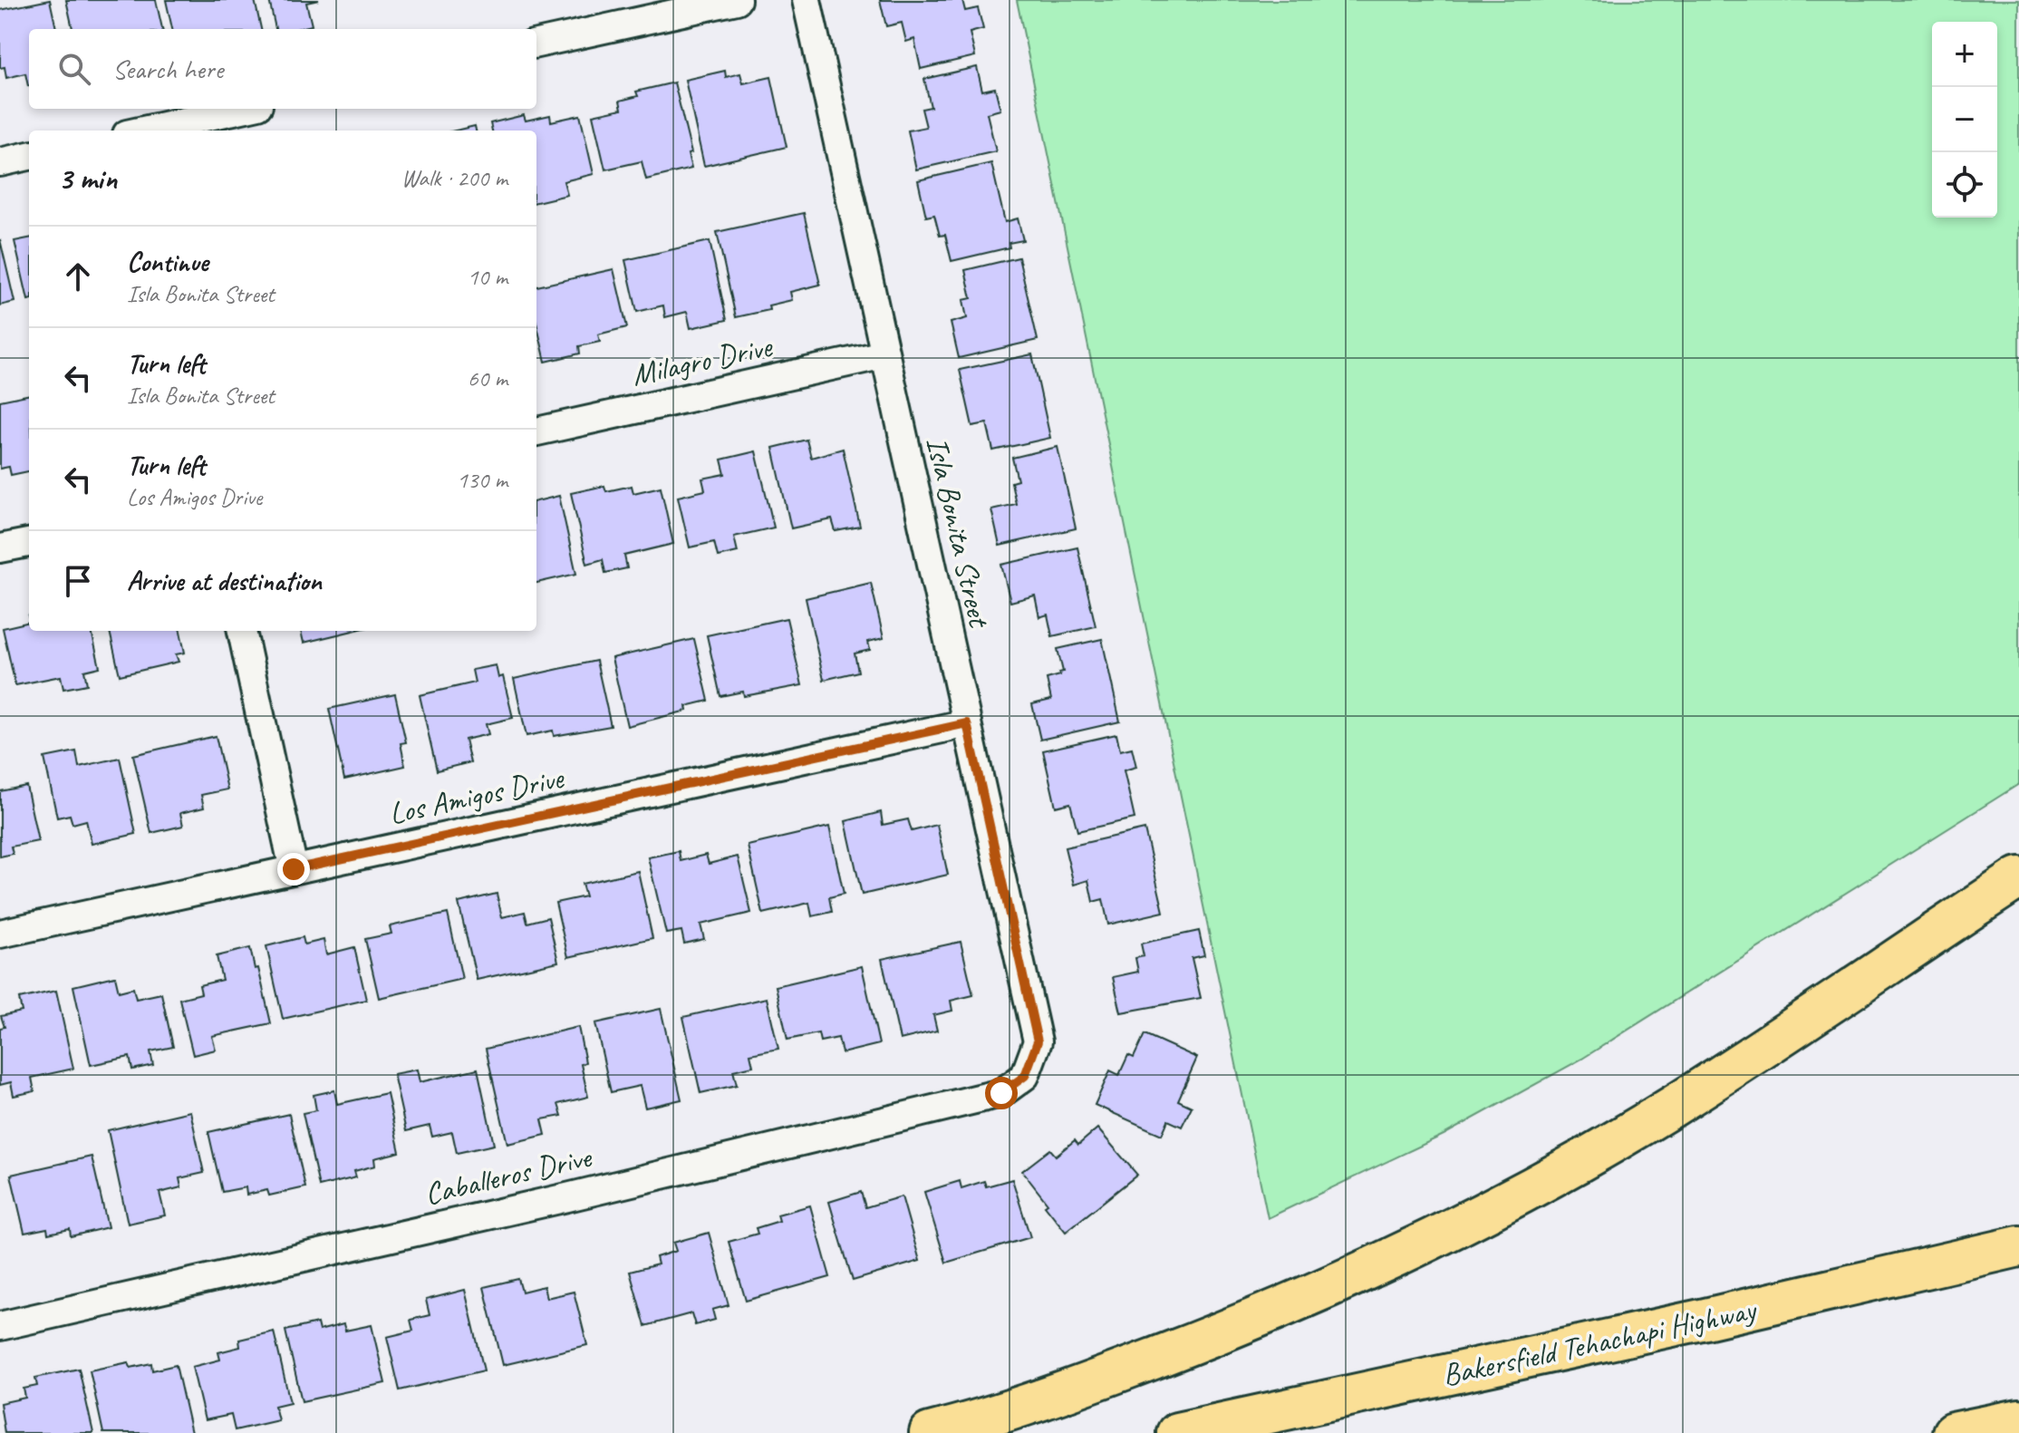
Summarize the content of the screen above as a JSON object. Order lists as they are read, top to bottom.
{
  "streets": {
    "highway": ["Bakersfield Tehachapi Highway"],
    "street": [
      "Milagro Drive",
      "Isla Bonita Street",
      "Los Amigos Drive",
      "Caballeros Drive"
    ]
  },
  "crossings": [
    ["Milagro Drive", "Isla Bonita Street"],
    ["Isla Bonita Street", "Los Amigos Drive"],
    ["Isla Bonita Street", "Caballeros Drive"]
  ],
  "page": {
    "map_buttons": ["+", "−"],
    "search": "Search here",
    "heading": ["3 min", "Walk · 200 m"],
    "list": [
      ["Continue", "Isla Bonita Street", "10 m"],
      ["Turn left", "Isla Bonita Street", "60 m"],
      ["Turn left", "Los Amigos Drive", "130 m"],
      "Arrive at destination"
    ]
  }
}
